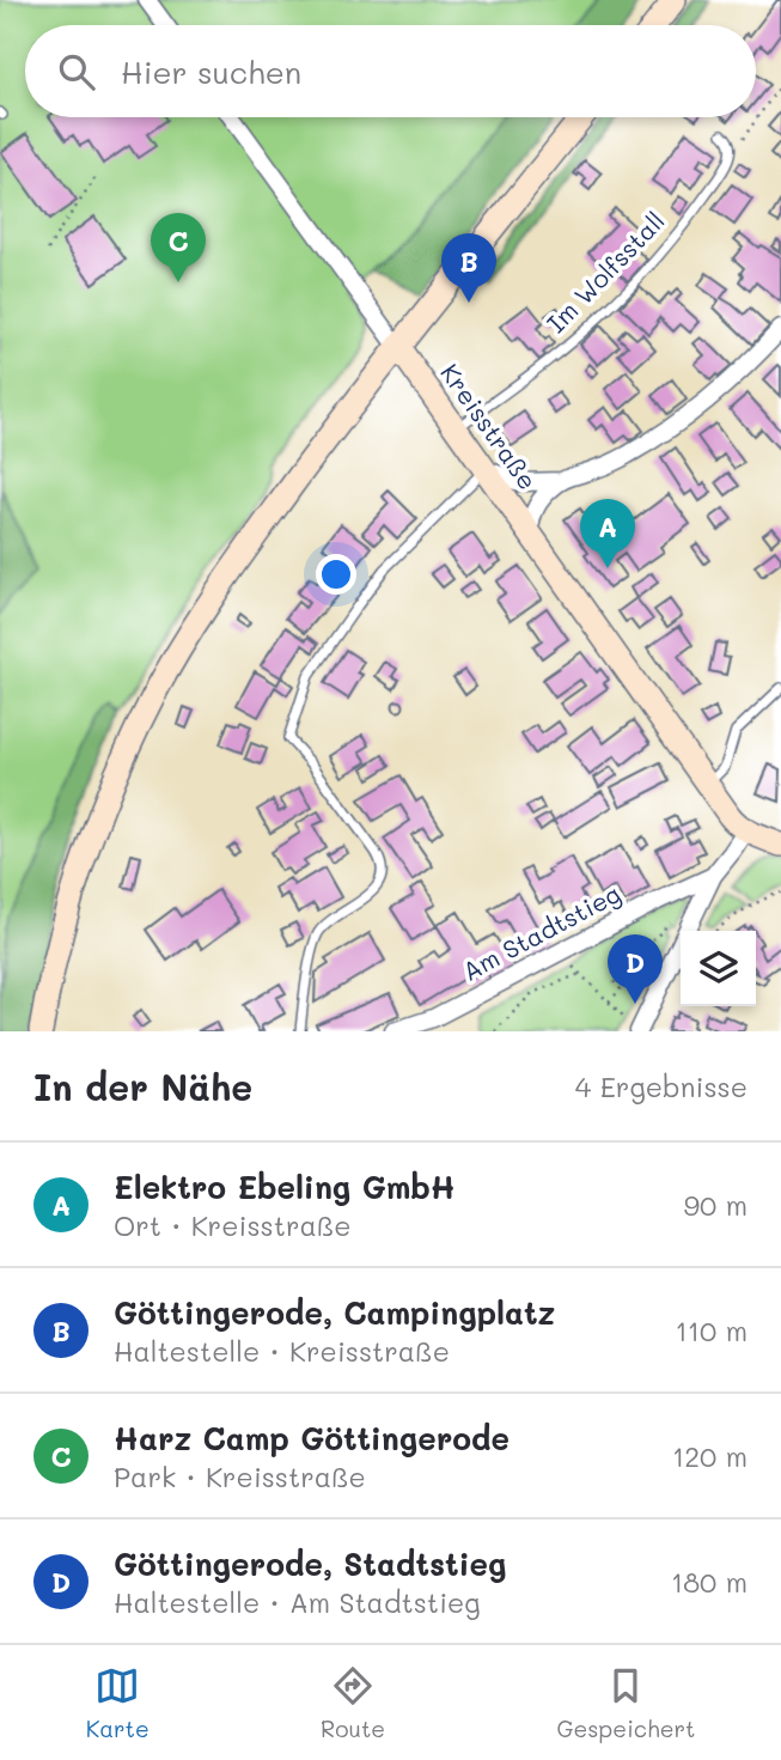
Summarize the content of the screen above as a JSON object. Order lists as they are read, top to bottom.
{
  "streets": {
    "main road": ["Kreisstraße"],
    "street": ["Am Stadtstieg"],
    "lane": ["Im Wolfsstall"]
  },
  "crossings": [
    ["Im Wolfsstall", "Kreisstraße"],
    ["Kreisstraße", "Am Stadtstieg"]
  ],
  "page": {
    "search": "Hier suchen",
    "pins": [
      "C",
      "B",
      "A",
      "D"
    ],
    "heading": ["In der Nähe", "4 Ergebnisse"],
    "list": [
      {
        "mark": "A",
        "name": "Elektro Ebeling GmbH",
        "note": "Ort · Kreisstraße",
        "value": "90 m"
      },
      {
        "mark": "B",
        "name": "Göttingerode, Campingplatz",
        "note": "Haltestelle · Kreisstraße",
        "value": "110 m"
      },
      {
        "mark": "C",
        "name": "Harz Camp Göttingerode",
        "note": "Park · Kreisstraße",
        "value": "120 m"
      },
      {
        "mark": "D",
        "name": "Göttingerode, Stadtstieg",
        "note": "Haltestelle · Am Stadtstieg",
        "value": "180 m"
      }
    ],
    "nav": ["Karte", "Route", "Gespeichert"]
  }
}
